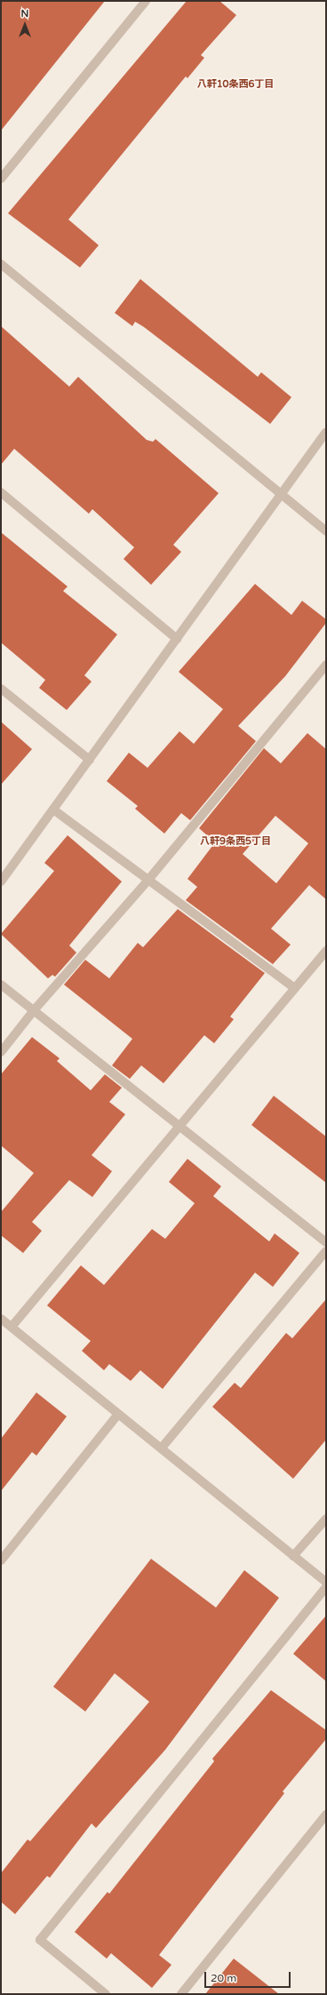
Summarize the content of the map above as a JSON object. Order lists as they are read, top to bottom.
{
  "districts": ["八軒10条西6丁目", "八軒9条西5丁目"],
  "scale_bar": "20 m",
  "north": "top"
}
